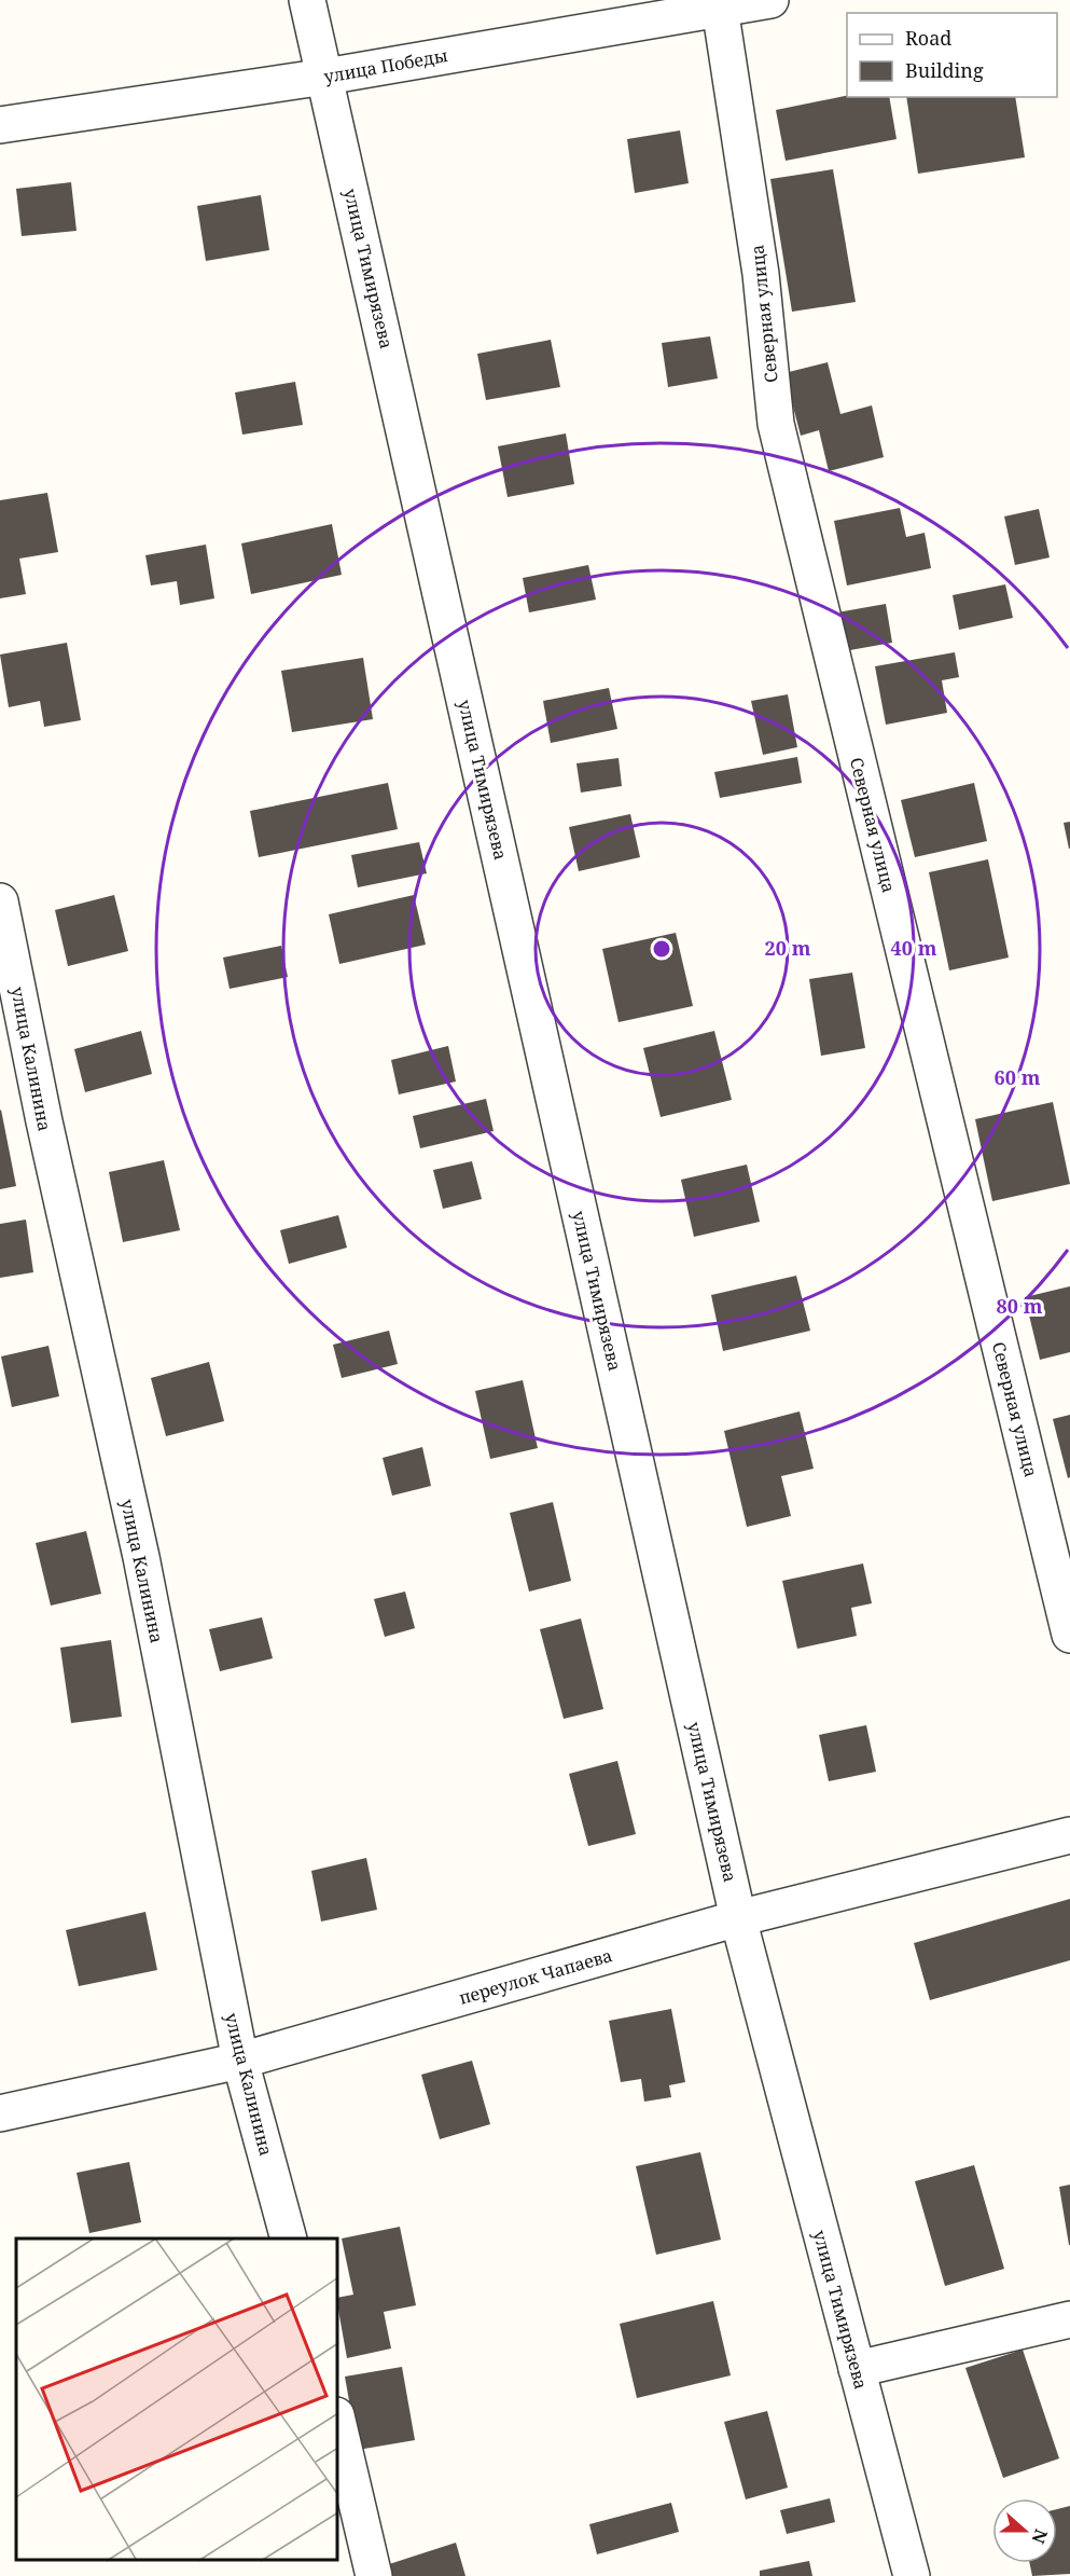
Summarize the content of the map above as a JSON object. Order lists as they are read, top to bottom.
{
  "streets": {
    "street": [
      "улица Победы",
      "улица Тимирязева",
      "Северная улица",
      "улица Калинина",
      "переулок Чапаева"
    ]
  },
  "crossings": [
    ["улица Победы", "улица Тимирязева"],
    ["улица Победы", "Северная улица"],
    ["улица Тимирязева", "переулок Чапаева"],
    ["улица Калинина", "переулок Чапаева"]
  ],
  "legend": ["Road", "Building"],
  "north": "right",
  "rings": [
    "20 m",
    "40 m",
    "60 m",
    "80 m"
  ]
}
